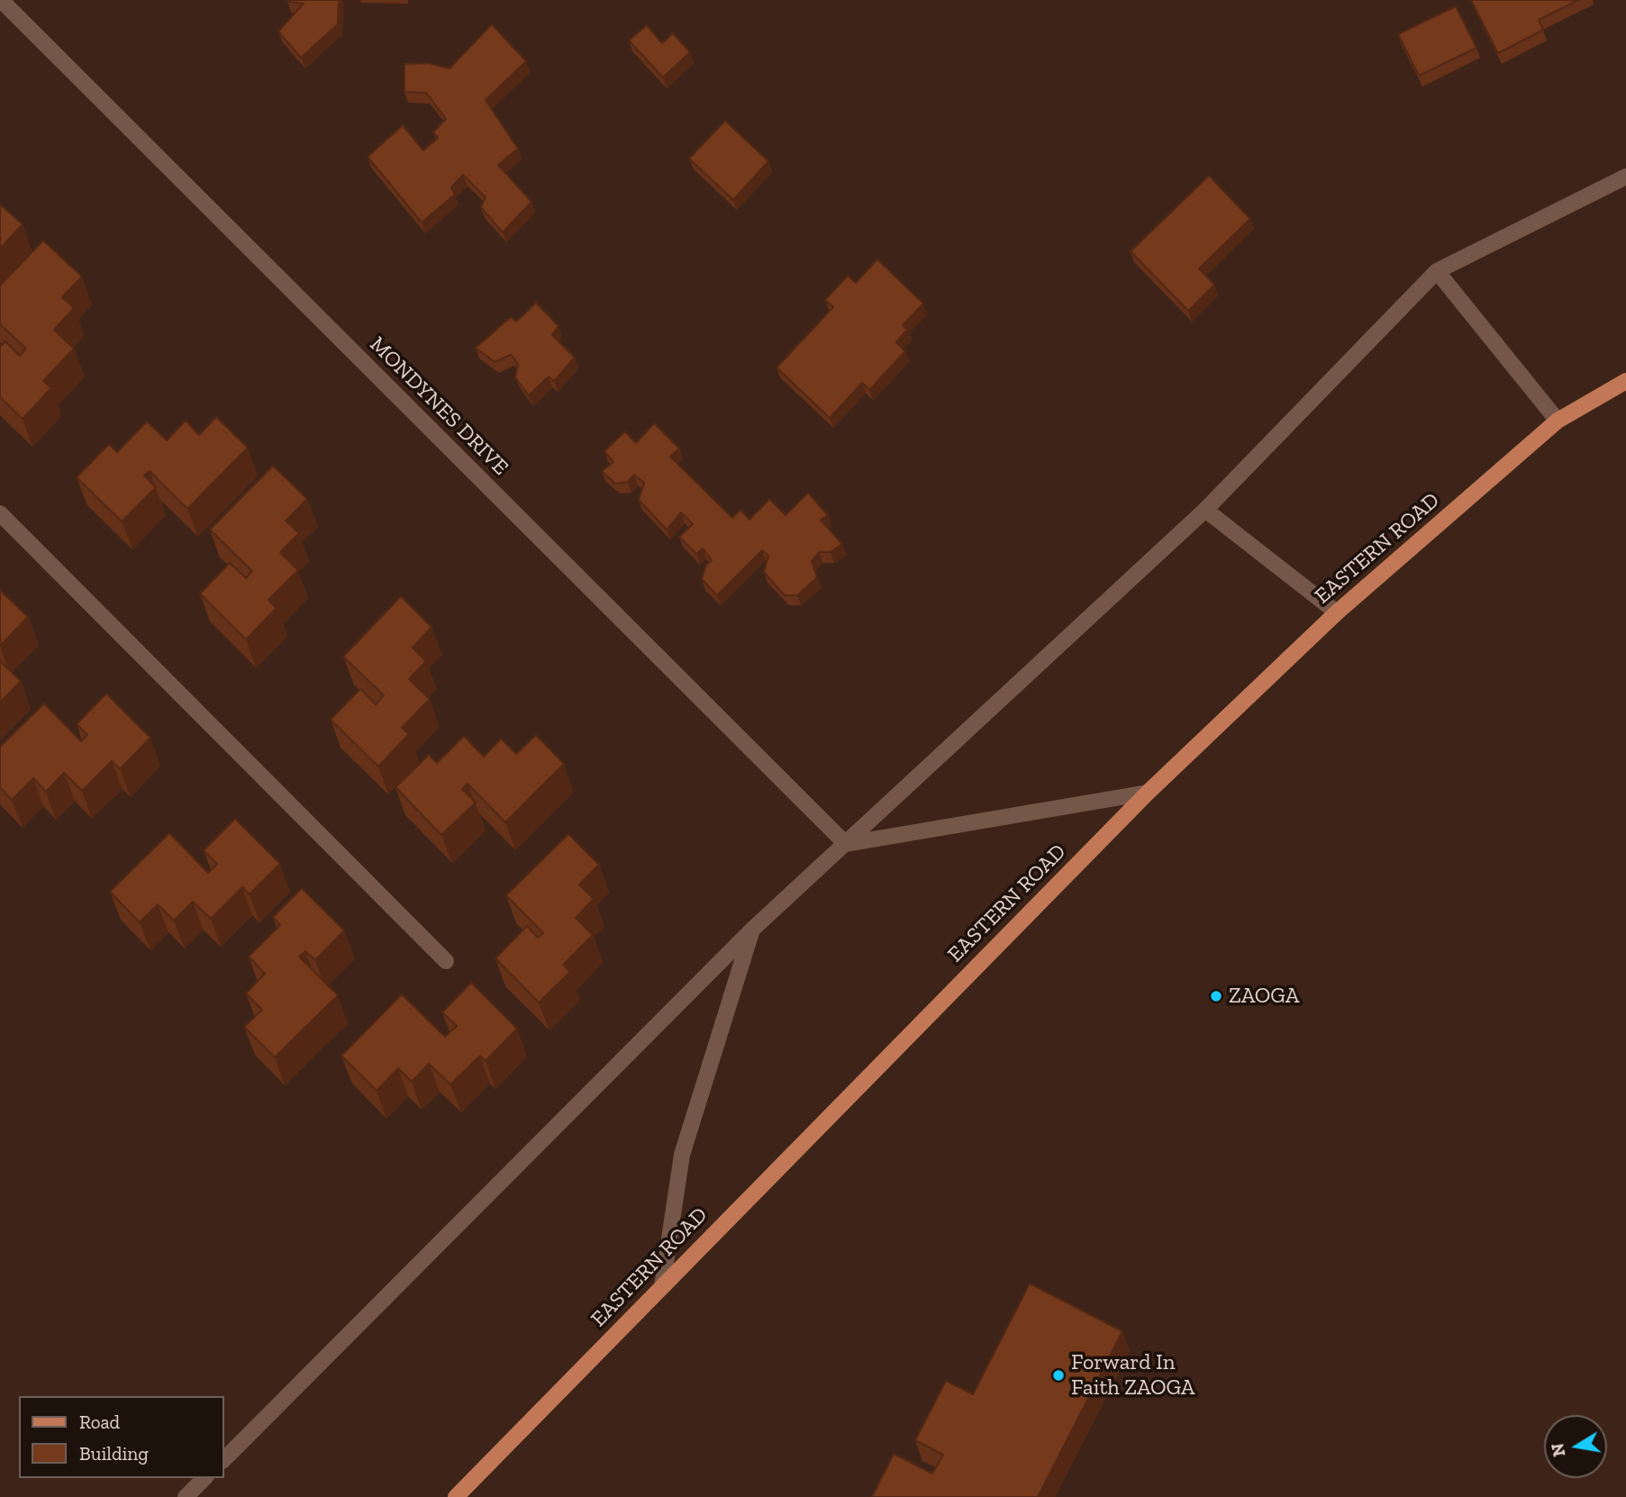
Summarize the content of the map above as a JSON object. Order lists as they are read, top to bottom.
{
  "streets": {
    "main road": ["EASTERN ROAD"],
    "street": ["MONDYNES DRIVE"]
  },
  "places": ["ZAOGA", "Forward In Faith ZAOGA"],
  "legend": ["Road", "Building"],
  "north": "left"
}
